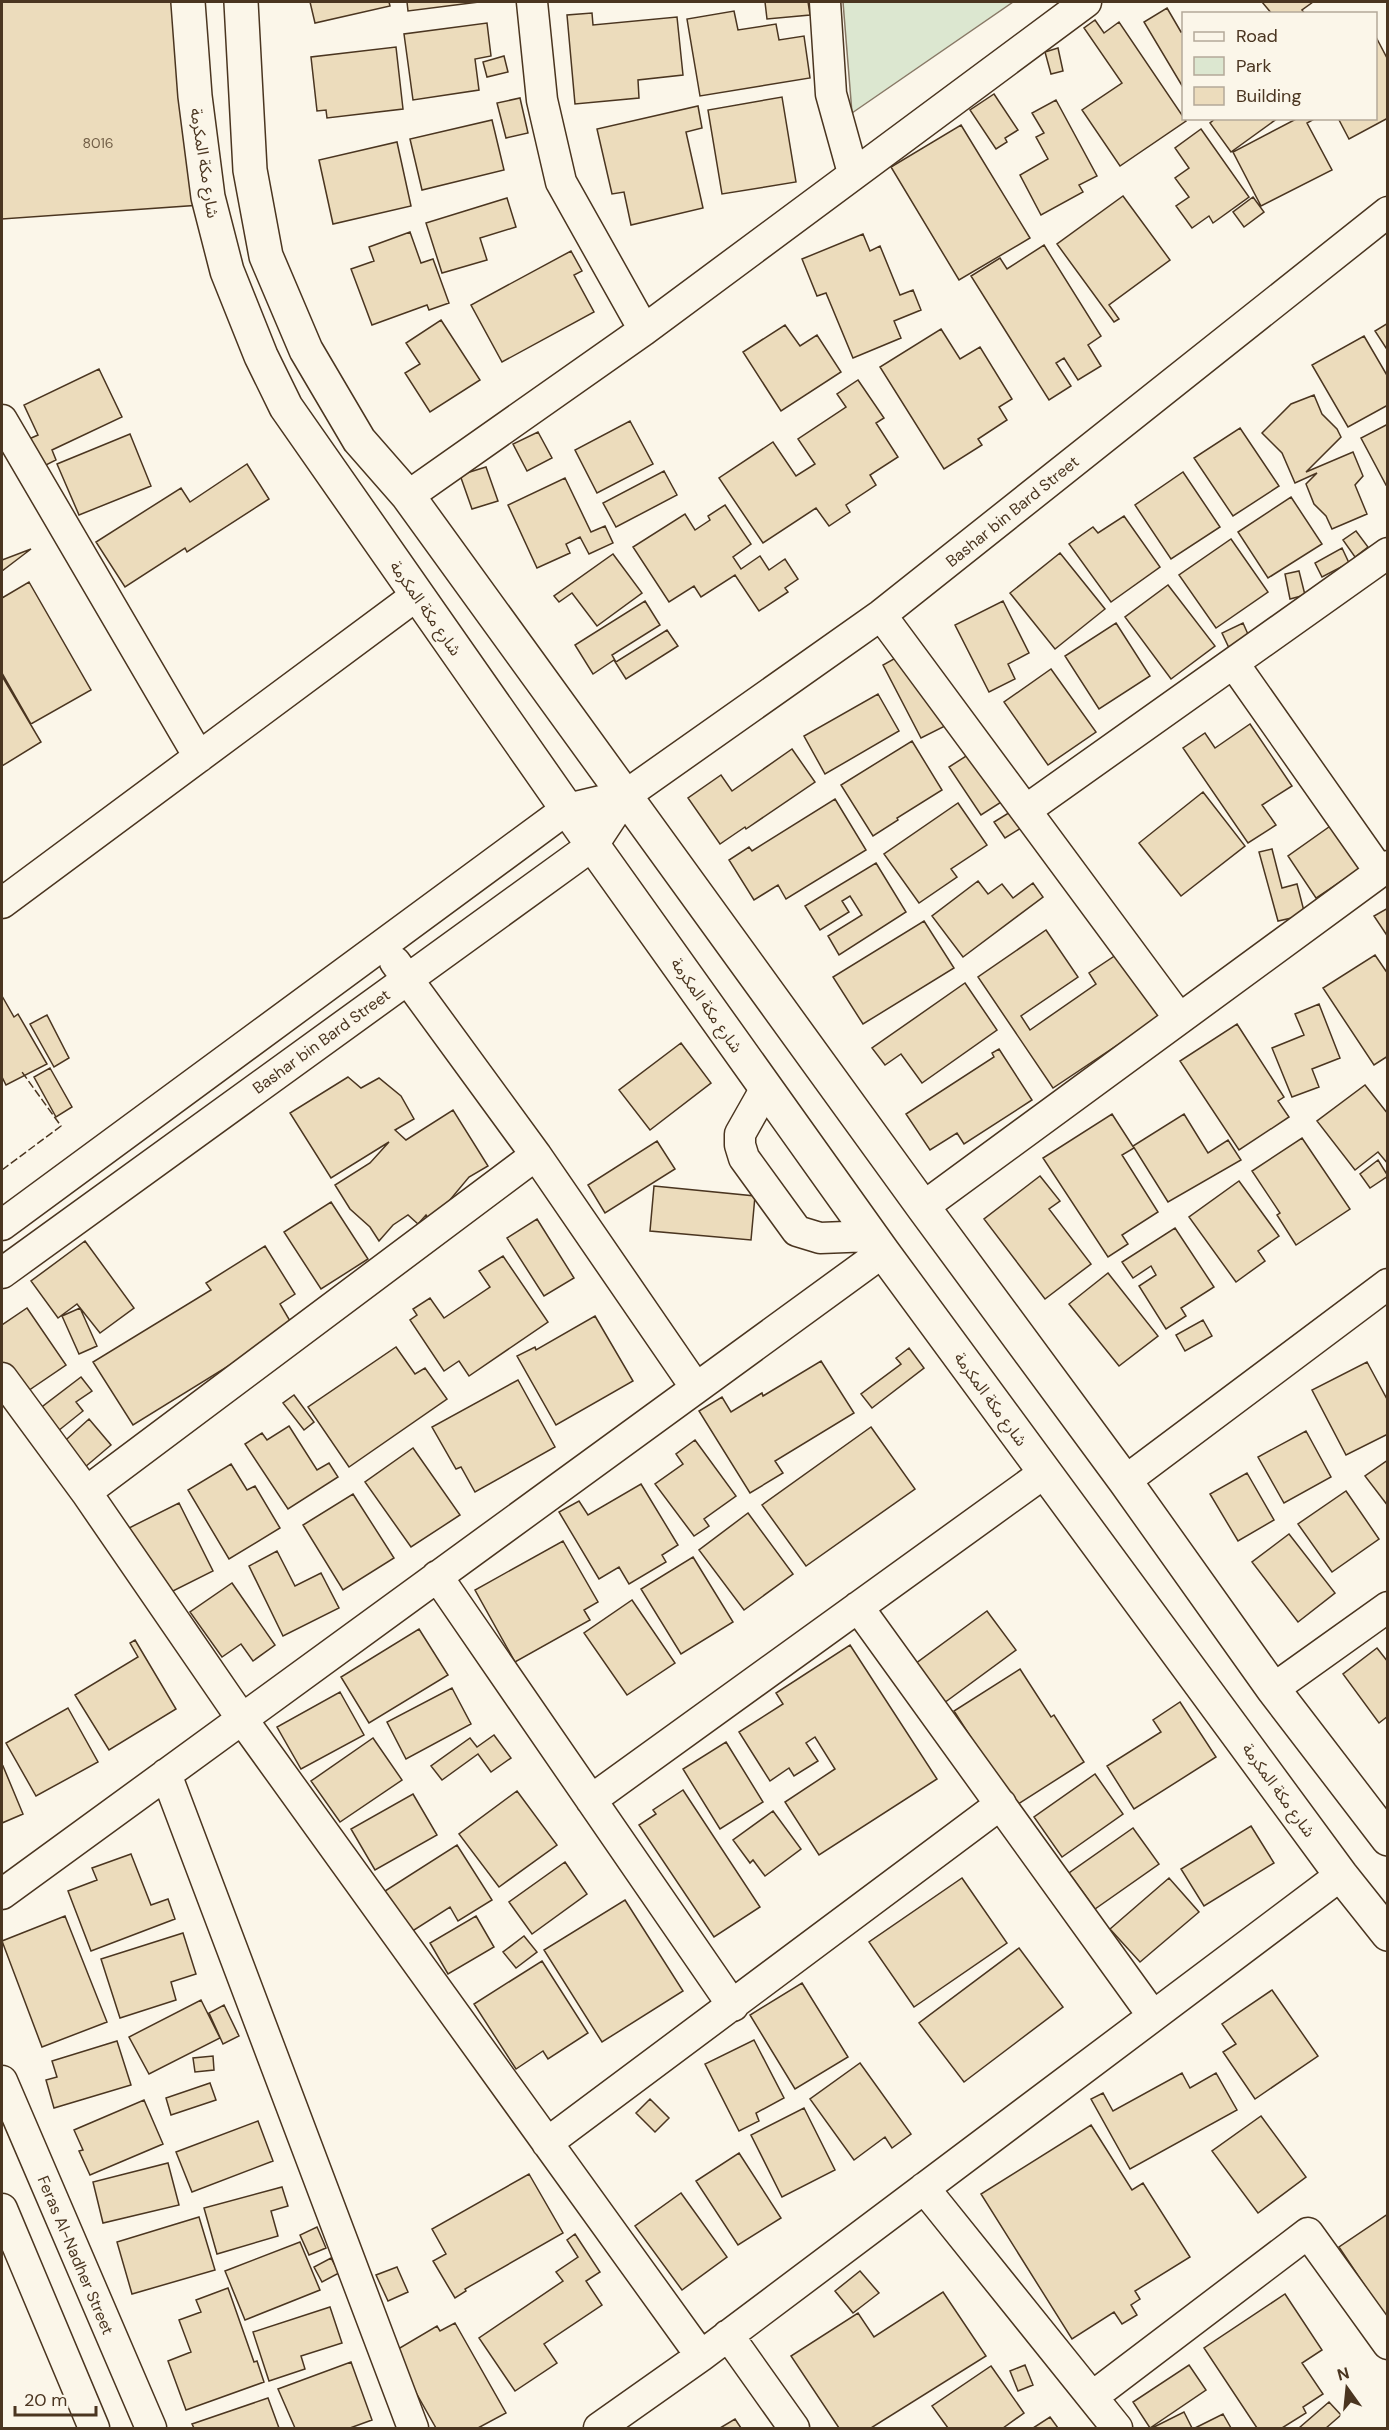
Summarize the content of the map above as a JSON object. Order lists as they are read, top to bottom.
{
  "streets": {
    "main road": ["شارع مكة المكرمة"],
    "street": ["Bashar bin Bard Street", "Feras Al-Nadher Street"]
  },
  "crossings": [
    ["شارع مكة المكرمة", "Bashar bin Bard Street"]
  ],
  "house_numbers": ["8016"],
  "legend": ["Road", "Park", "Building"],
  "scale_bar": "20 m",
  "north": "top"
}
